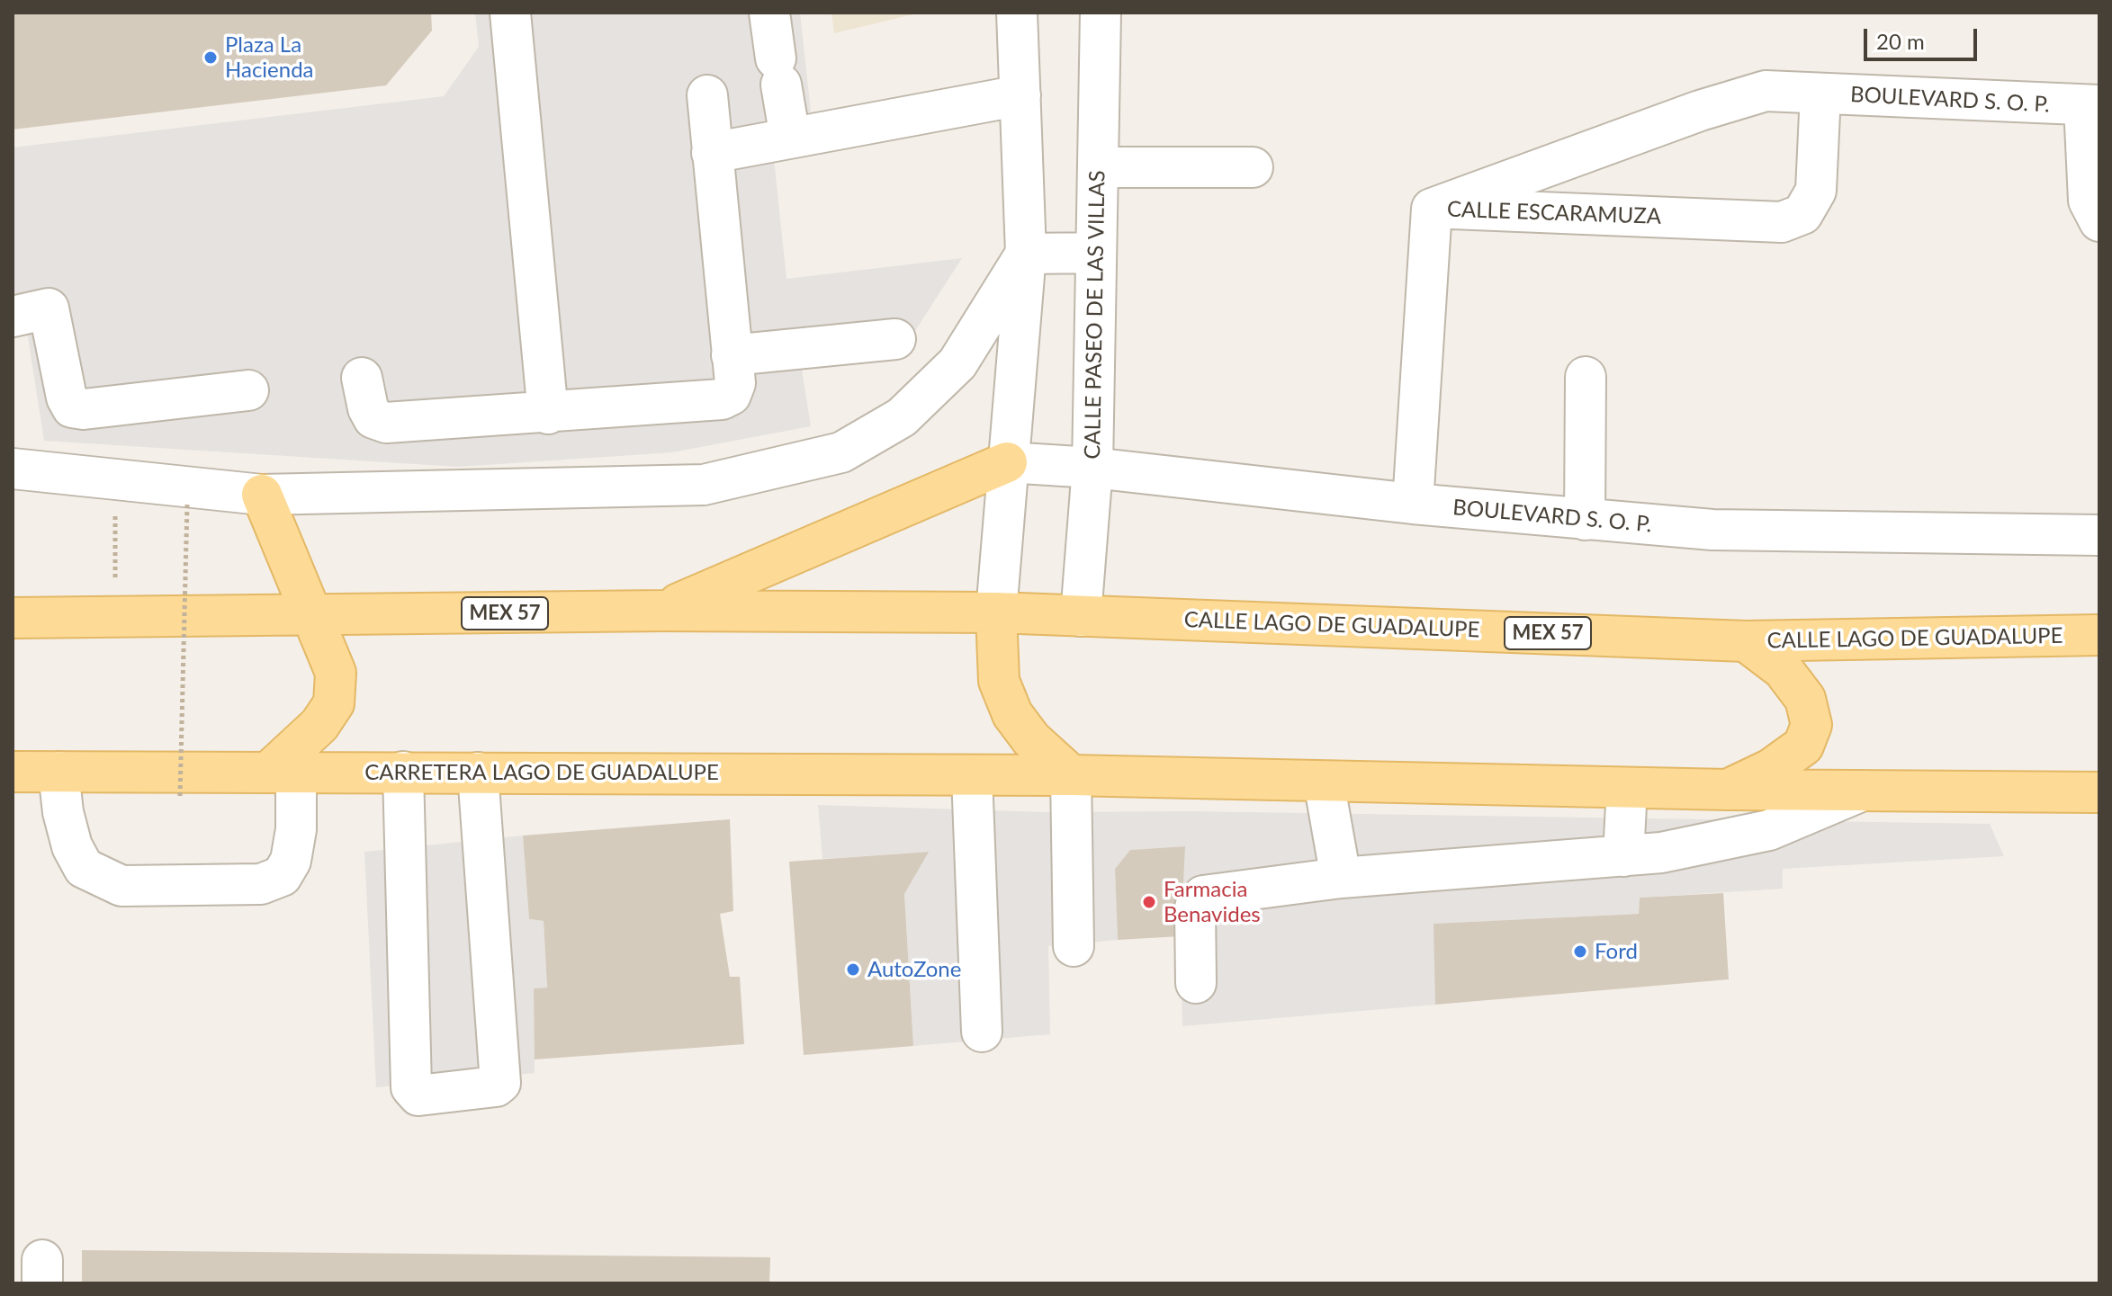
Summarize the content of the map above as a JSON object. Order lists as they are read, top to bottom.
{
  "streets": {
    "main road": ["MEX 57", "CALLE LAGO DE GUADALUPE", "CARRETERA LAGO DE GUADALUPE"],
    "street": ["BOULEVARD S. O. P.", "CALLE ESCARAMUZA", "CALLE PASEO DE LAS VILLAS"]
  },
  "crossings": [
    ["BOULEVARD S. O. P.", "CALLE ESCARAMUZA"],
    ["BOULEVARD S. O. P.", "CALLE PASEO DE LAS VILLAS"],
    ["CALLE PASEO DE LAS VILLAS", "CALLE LAGO DE GUADALUPE"],
    ["MEX 57", "CALLE LAGO DE GUADALUPE"]
  ],
  "places": [
    "Plaza La Hacienda",
    "Farmacia Benavides",
    "Ford",
    "AutoZone"
  ],
  "scale_bar": "20 m"
}
